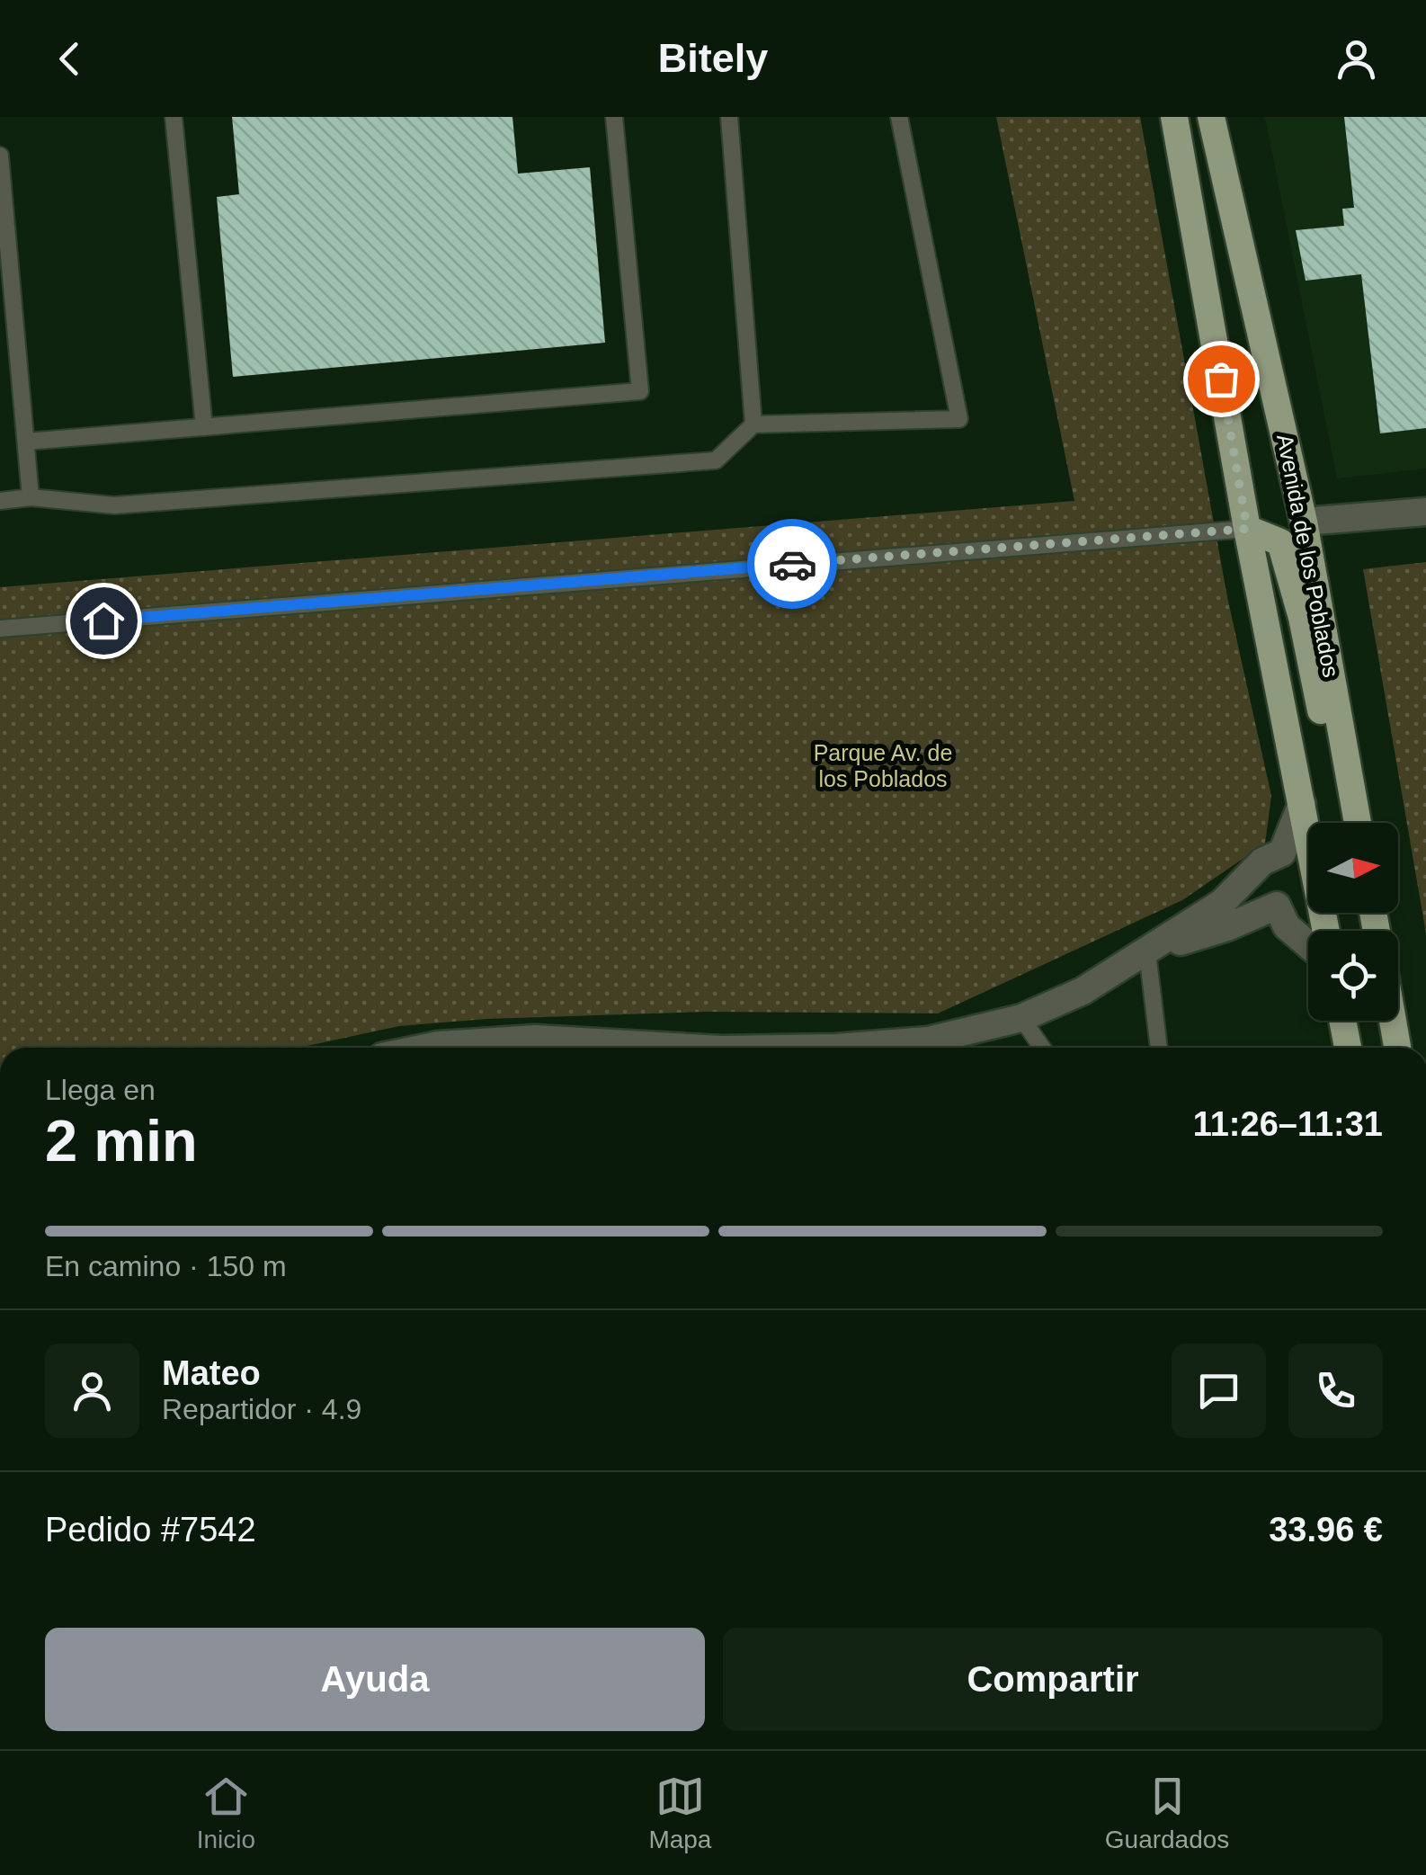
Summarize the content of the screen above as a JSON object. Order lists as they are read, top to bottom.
{
  "streets": {
    "main road": ["Avenida de los Poblados"]
  },
  "parks": ["Parque Av. de los Poblados"],
  "north": "right",
  "page": {
    "header": "Bitely",
    "heading": ["2 min", "Llega en", "11:26–11:31"],
    "panel": [
      "Mateo",
      "Repartidor · 4.9",
      "Pedido #7542",
      "33.96 €"
    ],
    "bar": "En camino · 150 m",
    "buttons": ["Ayuda", "Compartir"],
    "tabs": ["Inicio", "Mapa", "Guardados"]
  }
}
